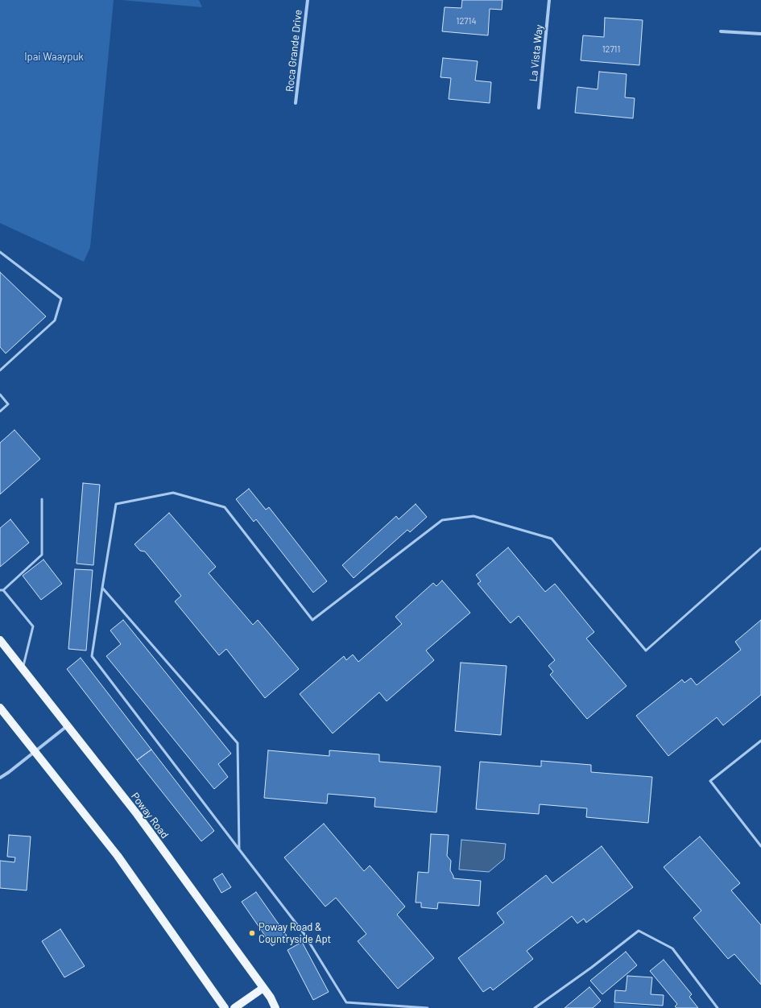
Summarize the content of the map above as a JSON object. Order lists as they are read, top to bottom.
{
  "streets": {
    "main road": ["Poway Road"],
    "street": ["Roca Grande Drive", "La Vista Way"]
  },
  "parks": ["Ipai Waaypuk"],
  "places": ["Poway Road & Countryside Apt"],
  "house_numbers": ["12714", "12711"]
}
